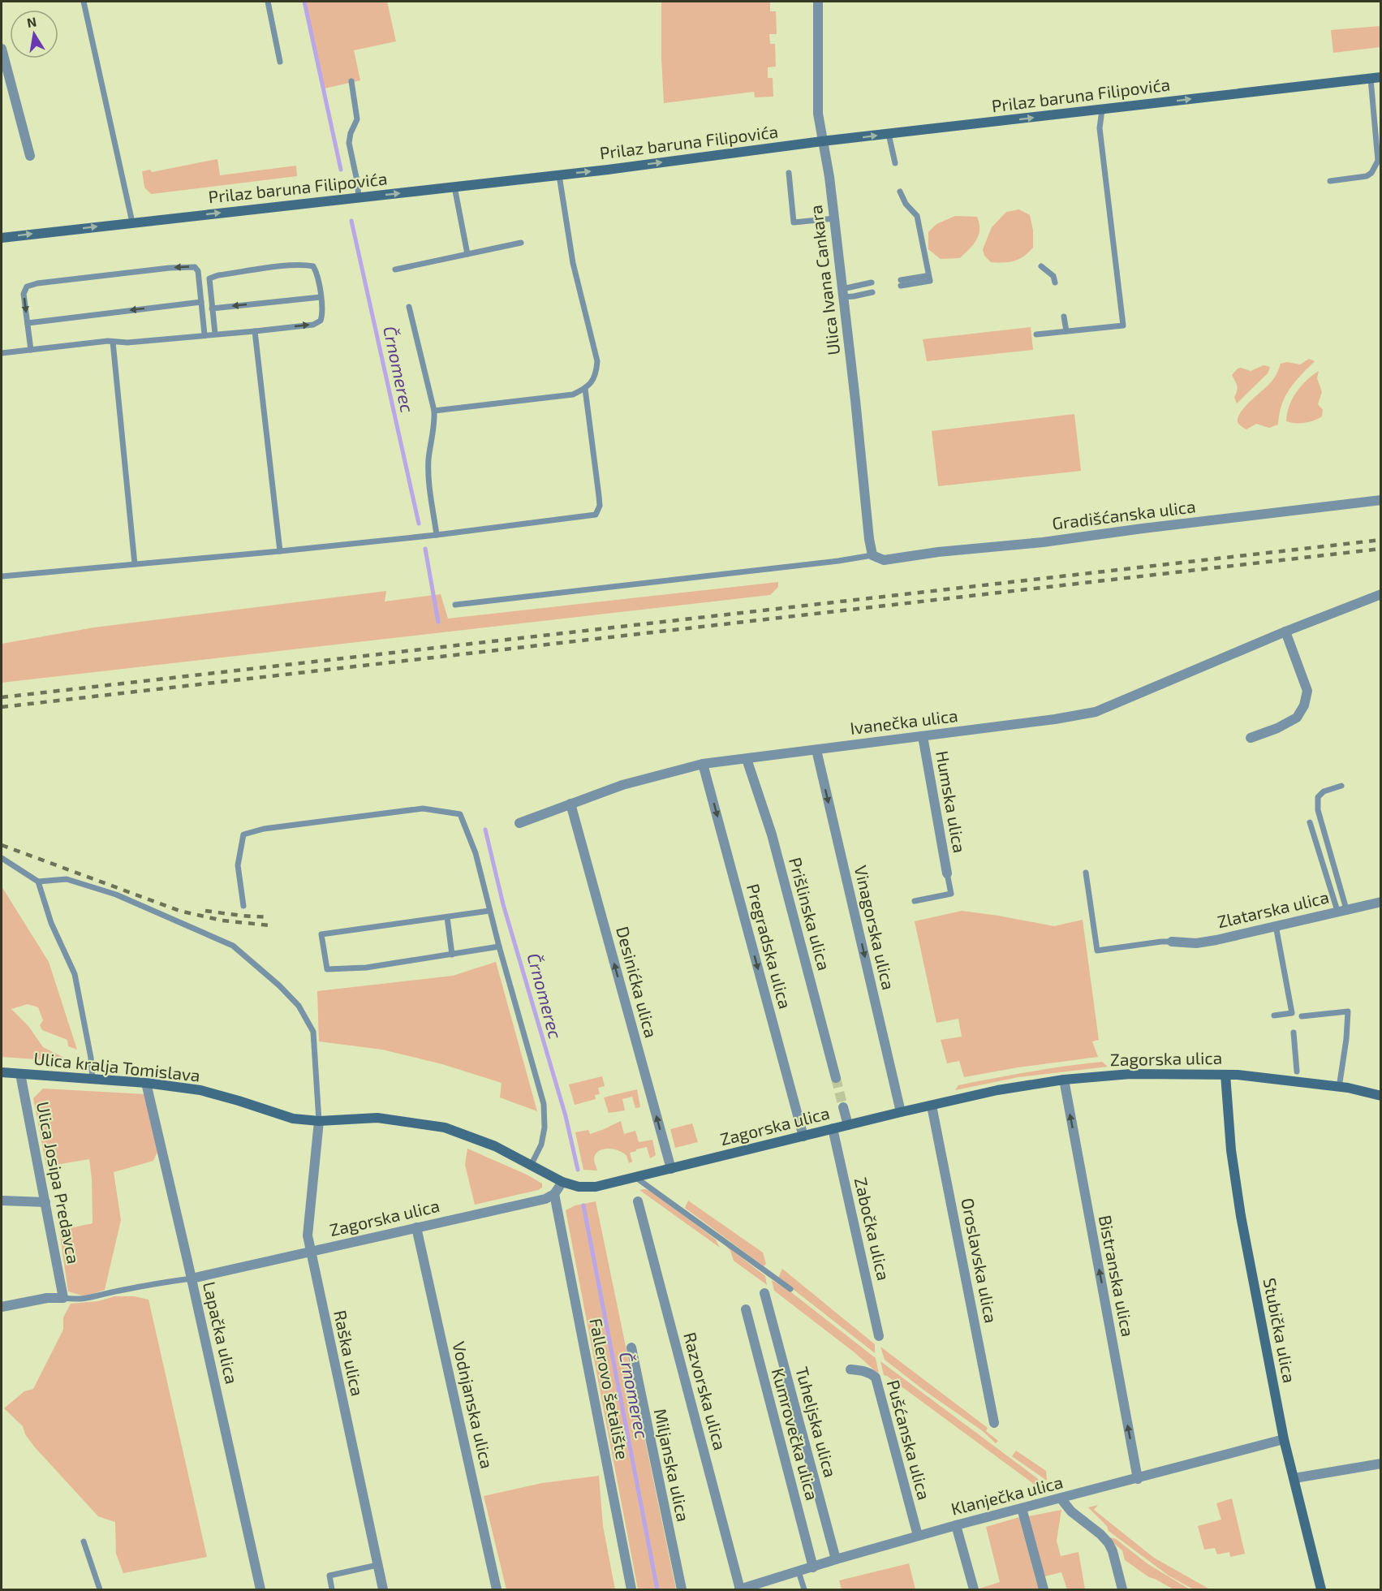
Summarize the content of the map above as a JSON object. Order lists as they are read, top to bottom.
{
  "streets": {
    "street": [
      "Prilaz baruna Filipovića",
      "Ulica Ivana Cankara",
      "Gradišćanska ulica",
      "Ivanečka ulica",
      "Humska ulica",
      "Zlatarska ulica",
      "Prišlinska ulica",
      "Vinagorska ulica",
      "Pregradska ulica",
      "Desinićka ulica",
      "Zagorska ulica",
      "Ulica kralja Tomislava",
      "Ulica Josipa Predavca",
      "Zabočka ulica",
      "Oroslavska ulica",
      "Bistranska ulica",
      "Stubička ulica",
      "Lapačka ulica",
      "Raška ulica",
      "Fallerovo šetalište",
      "Razvorska ulica",
      "Vodnjanska ulica",
      "Tuheljska ulica",
      "Kumrovečka ulica",
      "Pušćanska ulica",
      "Miljanska ulica",
      "Klanječka ulica"
    ]
  },
  "crossings": [
    ["Prilaz baruna Filipovića", "Ulica Ivana Cankara"],
    ["Ulica Ivana Cankara", "Gradišćanska ulica"],
    ["Ivanečka ulica", "Humska ulica"],
    ["Ivanečka ulica", "Prišlinska ulica"],
    ["Ivanečka ulica", "Vinagorska ulica"],
    ["Ivanečka ulica", "Pregradska ulica"],
    ["Ivanečka ulica", "Desinićka ulica"],
    ["Vinagorska ulica", "Zagorska ulica"],
    ["Pregradska ulica", "Zagorska ulica"],
    ["Desinićka ulica", "Zagorska ulica"],
    ["Zagorska ulica", "Ulica kralja Tomislava"],
    ["Zagorska ulica", "Zabočka ulica"],
    ["Zagorska ulica", "Oroslavska ulica"],
    ["Zagorska ulica", "Bistranska ulica"],
    ["Zagorska ulica", "Stubička ulica"],
    ["Zagorska ulica", "Lapačka ulica"],
    ["Zagorska ulica", "Raška ulica"],
    ["Zagorska ulica", "Fallerovo šetalište"],
    ["Zagorska ulica", "Vodnjanska ulica"],
    ["Ulica kralja Tomislava", "Ulica Josipa Predavca"],
    ["Ulica kralja Tomislava", "Lapačka ulica"],
    ["Ulica kralja Tomislava", "Raška ulica"],
    ["Bistranska ulica", "Klanječka ulica"],
    ["Stubička ulica", "Klanječka ulica"],
    ["Razvorska ulica", "Klanječka ulica"],
    ["Tuheljska ulica", "Klanječka ulica"],
    ["Kumrovečka ulica", "Klanječka ulica"],
    ["Pušćanska ulica", "Klanječka ulica"]
  ],
  "one_way": [
    "Prilaz baruna Filipovića",
    "Vinagorska ulica",
    "Pregradska ulica",
    "Desinićka ulica",
    "Bistranska ulica"
  ],
  "water": ["Črnomerec"],
  "north": "top"
}
